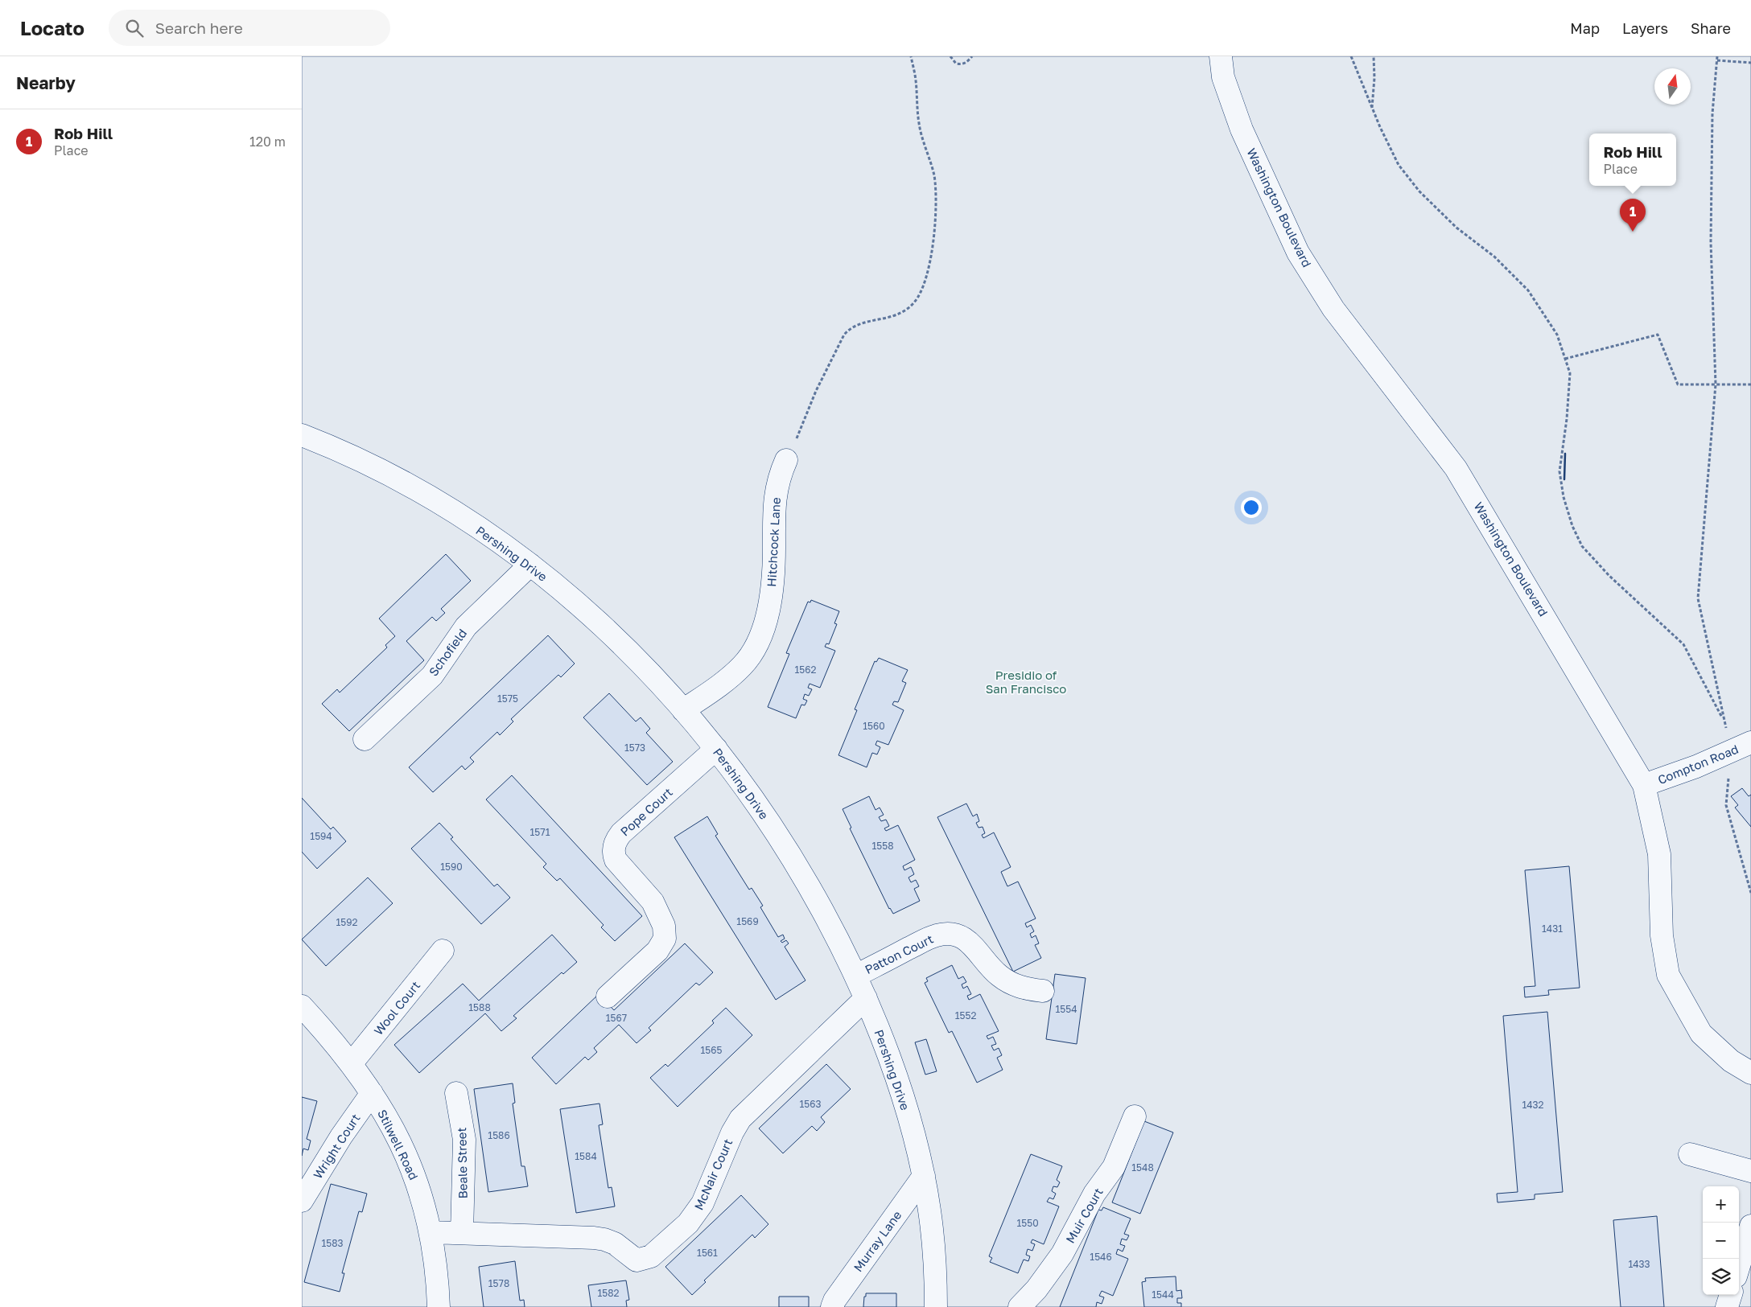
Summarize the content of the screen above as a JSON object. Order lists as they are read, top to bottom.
{
  "streets": {
    "street": [
      "Washington Boulevard",
      "Hitchcock Lane",
      "Pershing Drive",
      "Schofield",
      "Compton Road",
      "Pope Court",
      "Patton Court",
      "Wool Court",
      "Stilwell Road",
      "Wright Court",
      "Beale Street",
      "McNair Court",
      "Muir Court",
      "Murray Lane"
    ]
  },
  "crossings": [
    ["Washington Boulevard", "Compton Road"],
    ["Hitchcock Lane", "Pershing Drive"],
    ["Pershing Drive", "Schofield"],
    ["Pershing Drive", "Pope Court"],
    ["Pershing Drive", "Patton Court"],
    ["Pershing Drive", "McNair Court"],
    ["Pershing Drive", "Murray Lane"],
    ["Wool Court", "Stilwell Road"],
    ["Stilwell Road", "Wright Court"],
    ["Stilwell Road", "McNair Court"],
    ["Beale Street", "McNair Court"]
  ],
  "parks": ["Presidio of San Francisco"],
  "house_numbers": [
    "1562",
    "1575",
    "1560",
    "1573",
    "1571",
    "1594",
    "1558",
    "1590",
    "1569",
    "1592",
    "1431",
    "1588",
    "1554",
    "1552",
    "1567",
    "1565",
    "1563",
    "1432",
    "1586",
    "1584",
    "1548",
    "1550",
    "1583",
    "1561",
    "1546",
    "1433",
    "1578",
    "1582",
    "1544"
  ],
  "north": "top",
  "page": {
    "header": "Locato",
    "search": "Search here",
    "nav": ["Map", "Layers", "Share"],
    "heading": "Nearby",
    "list": [
      {
        "mark": "1",
        "name": "Rob Hill",
        "note": "Place",
        "value": "120 m"
      }
    ],
    "popup": ["Rob Hill", "Place"],
    "pins": "1",
    "map_buttons": ["+", "−"]
  }
}
